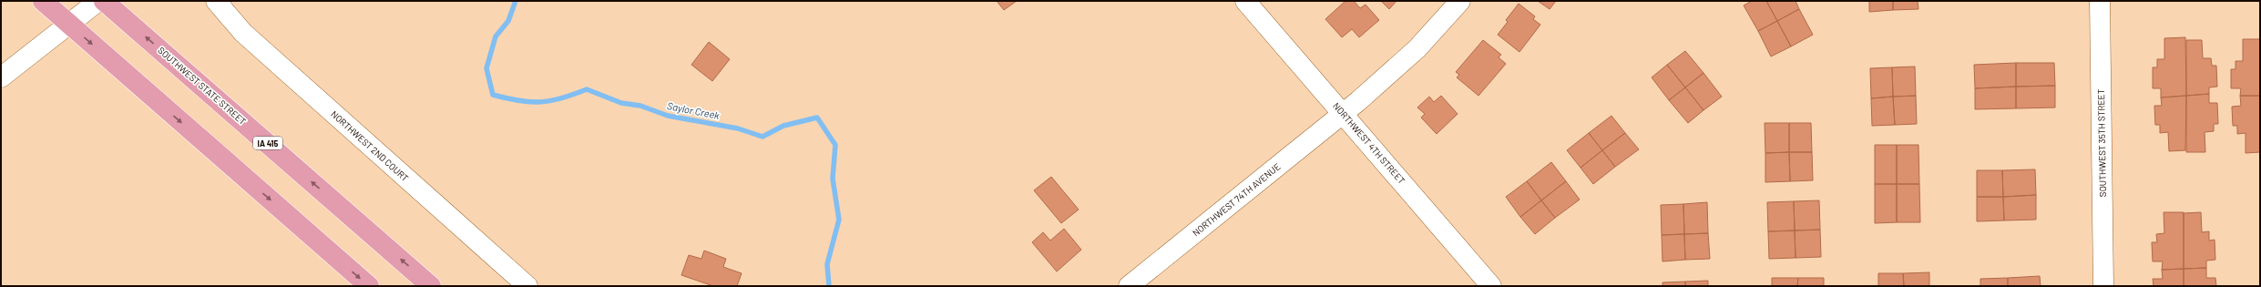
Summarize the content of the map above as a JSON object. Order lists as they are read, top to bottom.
{
  "streets": {
    "main road": ["SOUTHWEST STATE STREET", "IA 415"],
    "street": [
      "NORTHWEST 4TH STREET",
      "SOUTHWEST 35TH STREET",
      "NORTHWEST 2ND COURT",
      "NORTHWEST 74TH AVENUE"
    ]
  },
  "crossings": [
    ["NORTHWEST 4TH STREET", "NORTHWEST 74TH AVENUE"]
  ],
  "water": ["Saylor Creek"]
}
